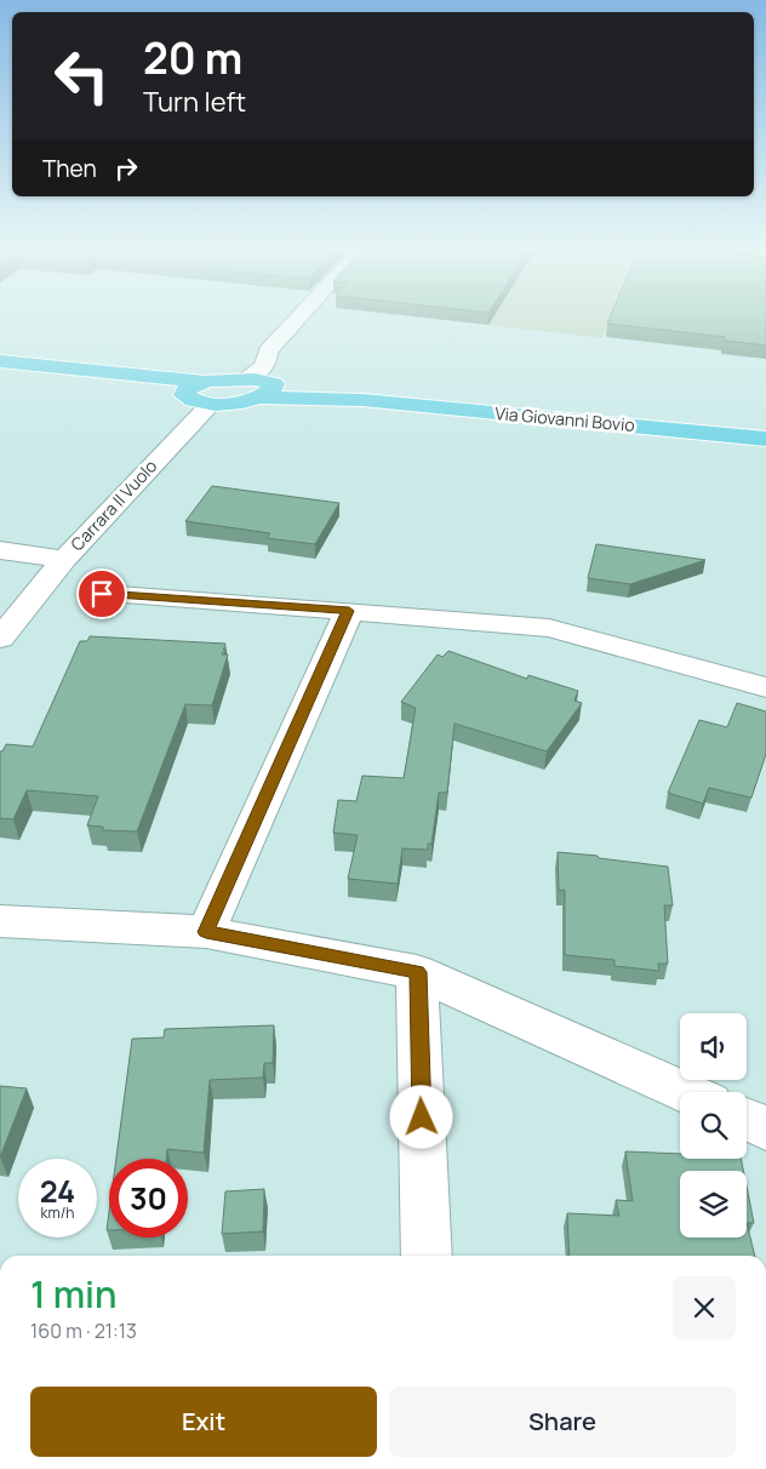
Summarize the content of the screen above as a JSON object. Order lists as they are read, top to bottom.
{
  "streets": {
    "main road": ["Via Giovanni Bovio"],
    "street": ["Carrara Il Vuolo"]
  },
  "page": {
    "turn": ["20 m", "Turn left"],
    "then": "Then",
    "speed": "24 km/h",
    "limit": "30",
    "heading": ["1 min", "160 m · 21:13"],
    "buttons": ["Exit", "Share"]
  }
}
